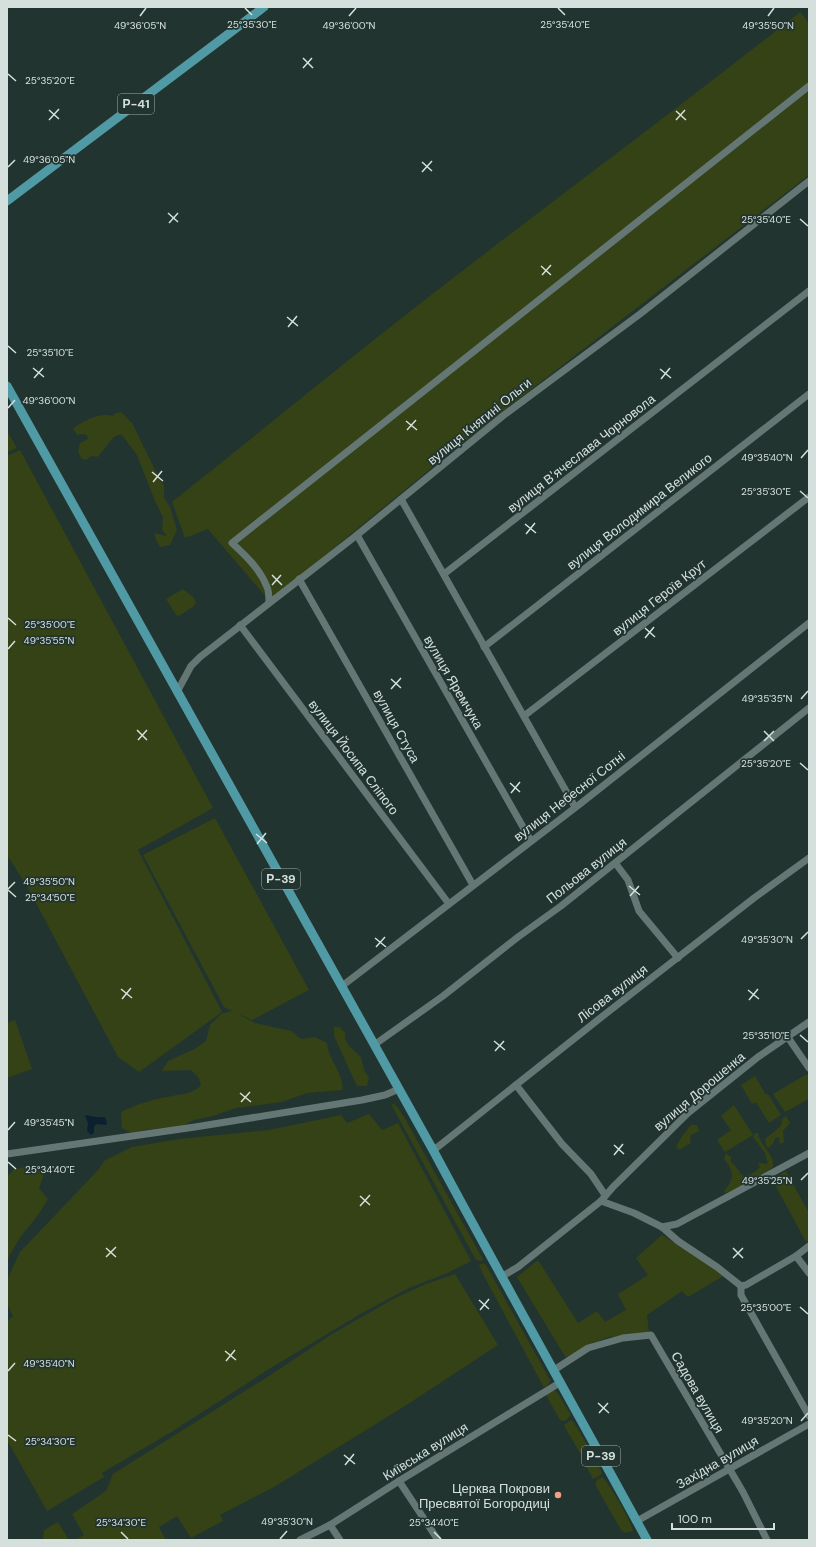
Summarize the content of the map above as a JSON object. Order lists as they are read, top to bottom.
{
  "streets": {
    "main road": ["Р-41", "Р-39"],
    "street": [
      "вулиця Княгині Ольги",
      "вулиця Вʼячеслава Чорновола",
      "вулиця Володимира Великого",
      "вулиця Героїв Крут",
      "вулиця Яремчука",
      "вулиця Стуса",
      "вулиця Йосипа Сліпого",
      "вулиця Небесної Сотні",
      "Польова вулиця",
      "Лісова вулиця",
      "вулиця Дорошенка",
      "Садова вулиця",
      "Київська вулиця",
      "Західна вулиця"
    ]
  },
  "crossings": [
    ["вулиця Княгині Ольги", "вулиця Яремчука"],
    ["вулиця Княгині Ольги", "вулиця Стуса"],
    ["вулиця Княгині Ольги", "вулиця Йосипа Сліпого"],
    ["вулиця Княгині Ольги", "Р-39"],
    ["вулиця Яремчука", "вулиця Небесної Сотні"],
    ["вулиця Стуса", "вулиця Небесної Сотні"],
    ["вулиця Йосипа Сліпого", "вулиця Небесної Сотні"],
    ["вулиця Небесної Сотні", "Р-39"],
    ["Польова вулиця", "Р-39"],
    ["Р-39", "Лісова вулиця"],
    ["Р-39", "вулиця Дорошенка"],
    ["Р-39", "Садова вулиця"],
    ["Р-39", "Київська вулиця"],
    ["Р-39", "Західна вулиця"],
    ["Садова вулиця", "Західна вулиця"]
  ],
  "places": ["Церква Покрови Пресвятої Богородиці"],
  "scale_bar": "100 m",
  "coordinates": [
    "25°35'30\"E",
    "25°35'40\"E",
    "49°36'05\"N",
    "49°36'00\"N",
    "49°35'50\"N",
    "25°35'20\"E",
    "25°35'10\"E",
    "49°35'40\"N",
    "25°35'00\"E",
    "49°35'55\"N",
    "49°35'35\"N",
    "25°34'50\"E",
    "49°35'30\"N",
    "49°35'45\"N",
    "25°34'40\"E",
    "49°35'25\"N",
    "49°35'20\"N",
    "25°34'30\"E"
  ]
}
